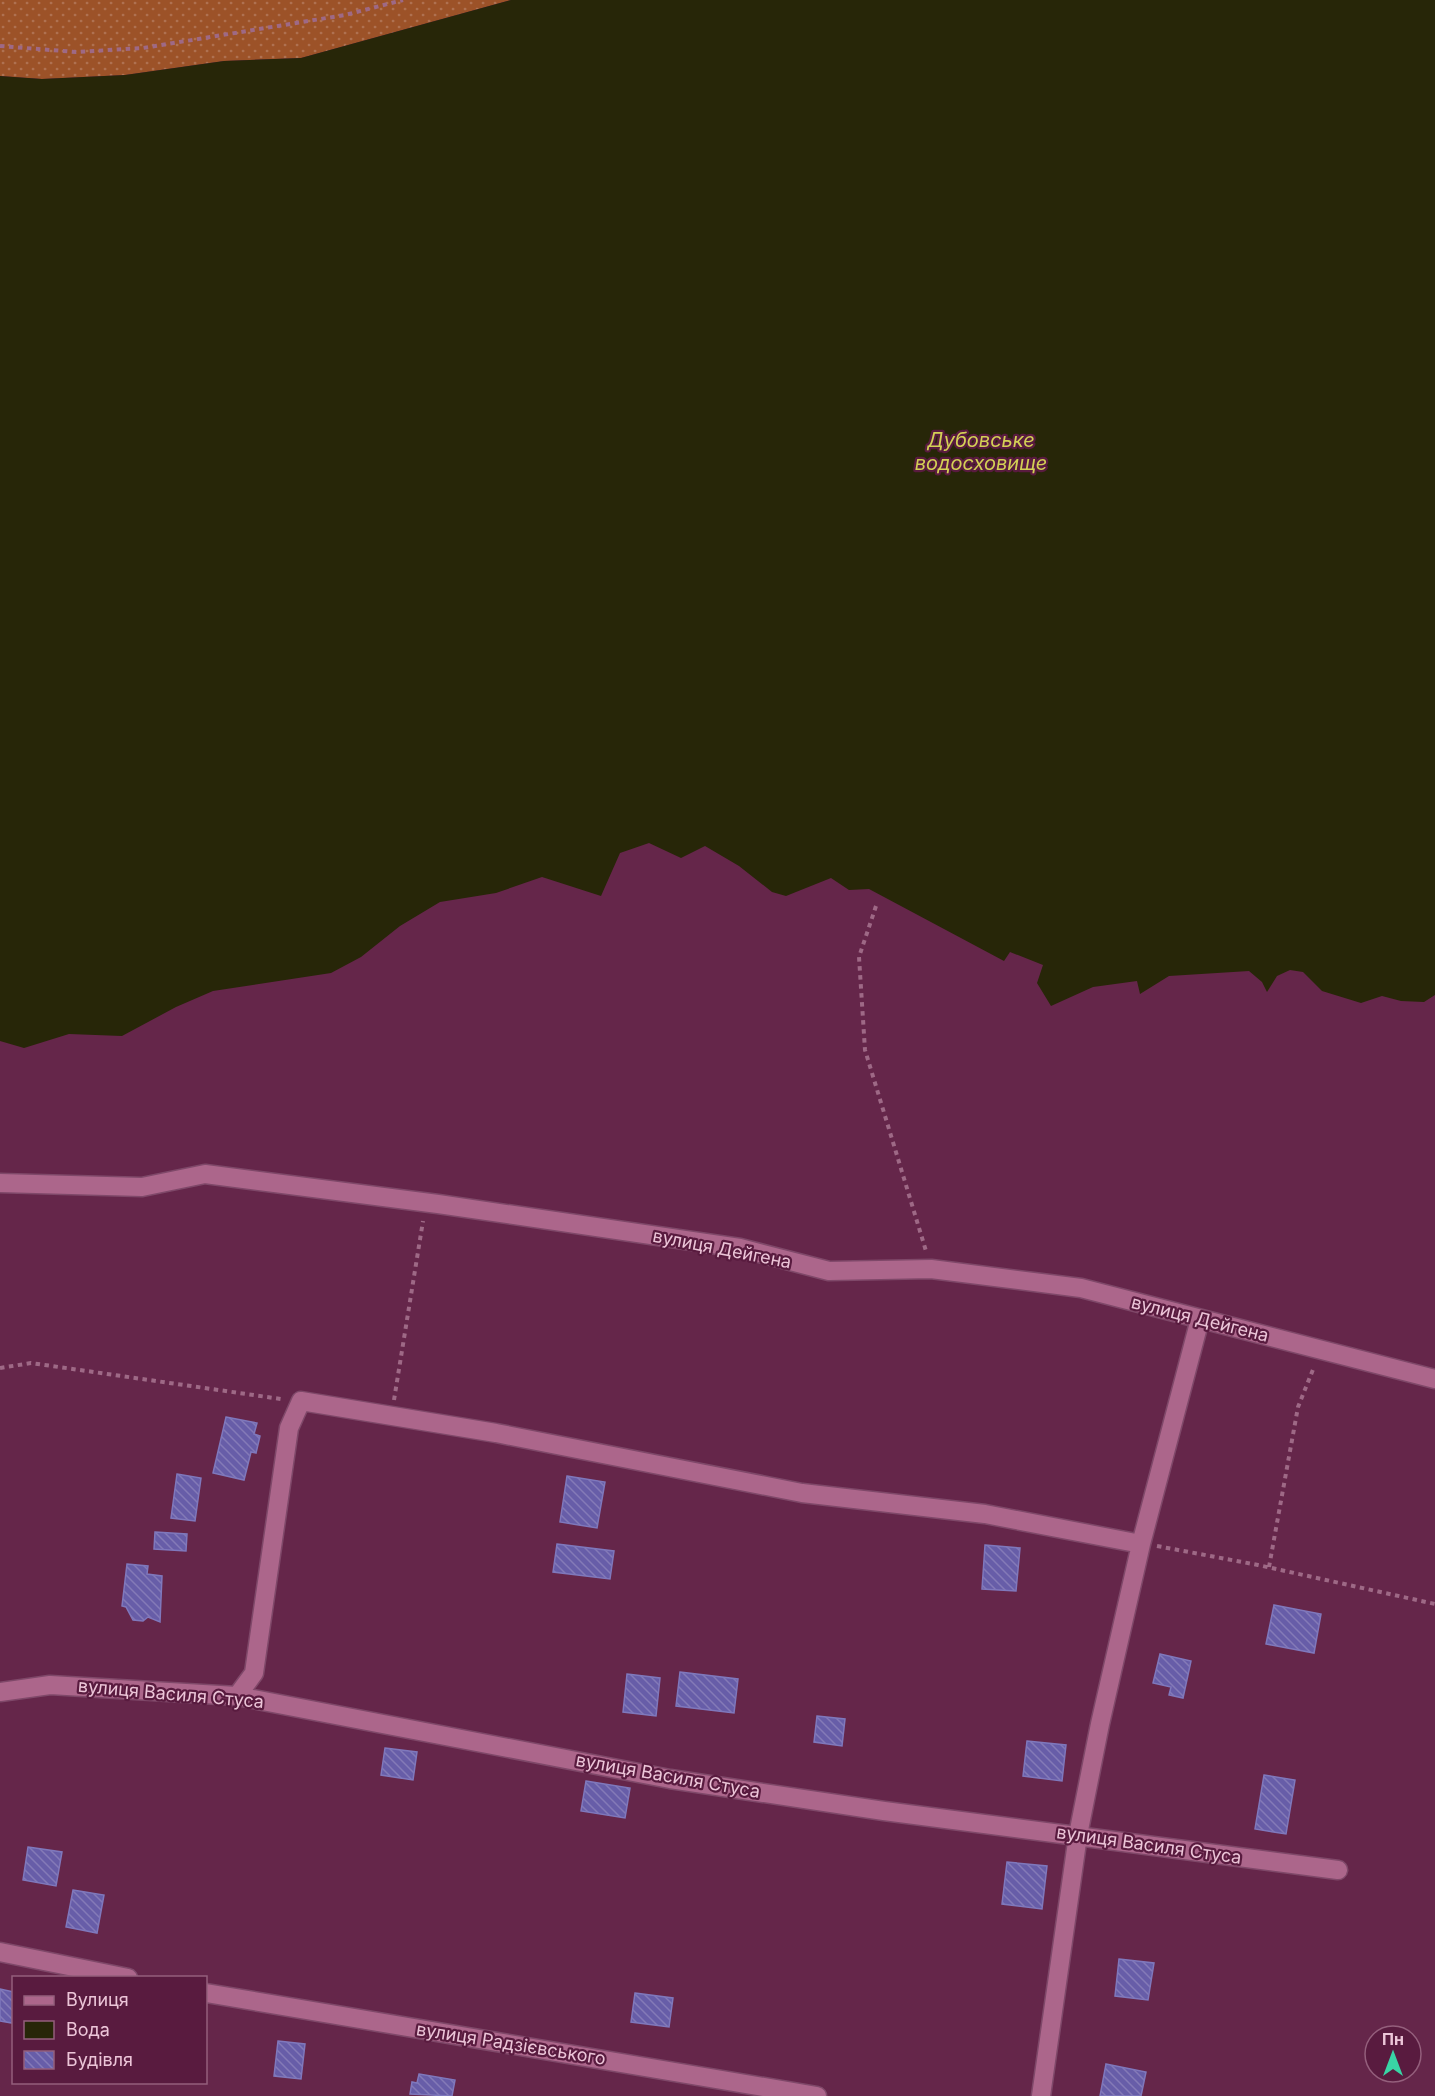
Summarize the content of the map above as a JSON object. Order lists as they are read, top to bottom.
{
  "streets": {
    "street": ["вулиця Дейгена", "вулиця Василя Стуса", "вулиця Радзієвського"]
  },
  "water": ["Дубовське водосховище"],
  "legend": ["Вулиця", "Вода", "Будівля"],
  "north": "top"
}
